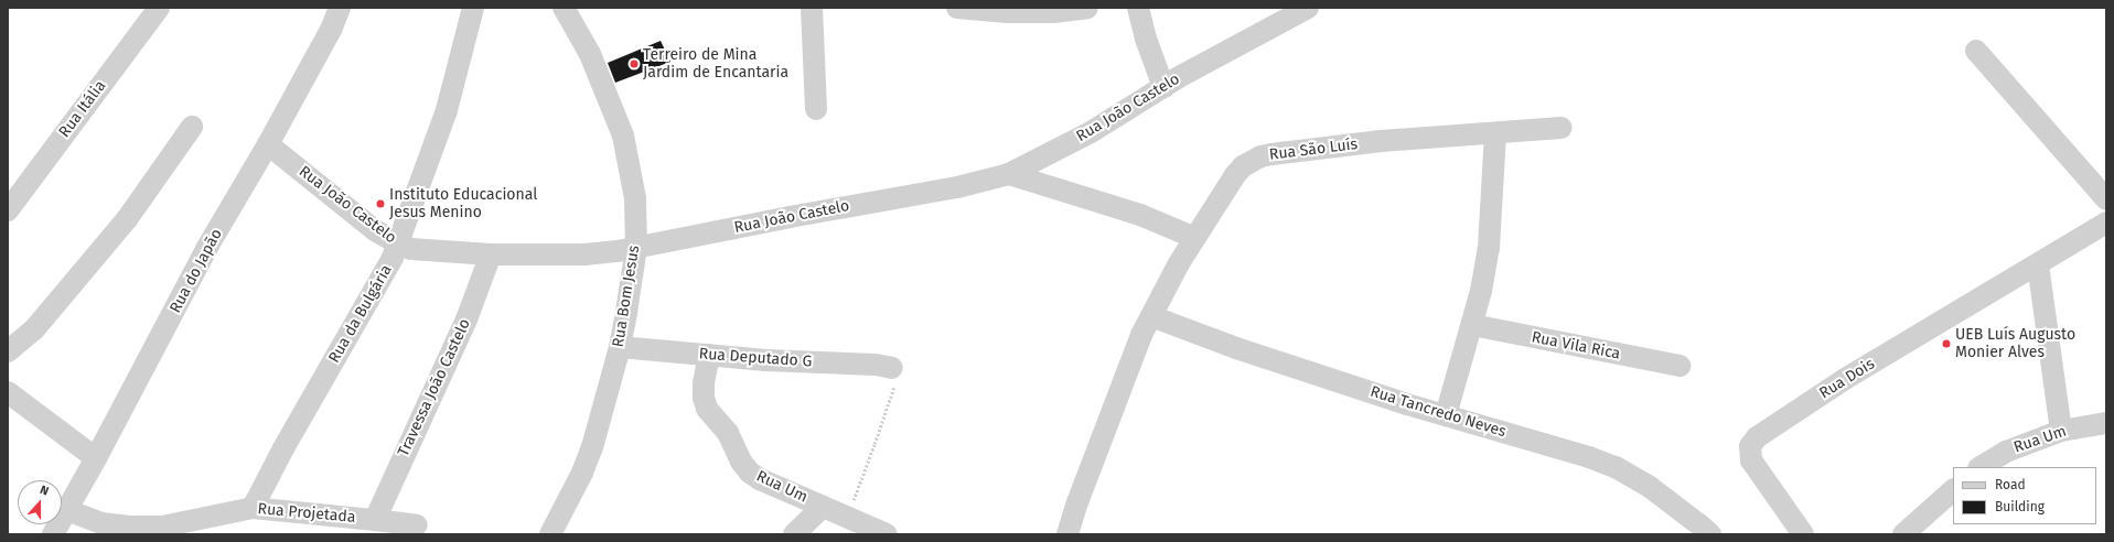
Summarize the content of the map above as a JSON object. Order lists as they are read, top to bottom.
{
  "streets": {
    "street": [
      "Rua João Castelo",
      "Rua Itália",
      "Rua São Luís",
      "Rua do Japão",
      "Rua Bom Jesus",
      "Rua da Bulgária",
      "Rua Vila Rica",
      "Rua Deputado G",
      "Rua Dois",
      "Travessa João Castelo",
      "Rua Tancredo Neves",
      "Rua Um",
      "Rua Projetada"
    ]
  },
  "crossings": [
    ["Rua João Castelo", "Rua do Japão"],
    ["Rua João Castelo", "Rua Bom Jesus"],
    ["Rua João Castelo", "Rua da Bulgária"],
    ["Rua João Castelo", "Travessa João Castelo"],
    ["Rua São Luís", "Rua Tancredo Neves"],
    ["Rua do Japão", "Rua Projetada"],
    ["Rua Bom Jesus", "Rua Deputado G"],
    ["Rua da Bulgária", "Rua Projetada"],
    ["Rua Deputado G", "Rua Um"],
    ["Travessa João Castelo", "Rua Projetada"]
  ],
  "places": ["Terreiro de Mina Jardim de Encantaria", "Instituto Educacional Jesus Menino", "UEB Luís Augusto Monier Alves"],
  "legend": ["Road", "Building"],
  "north": "top"
}
